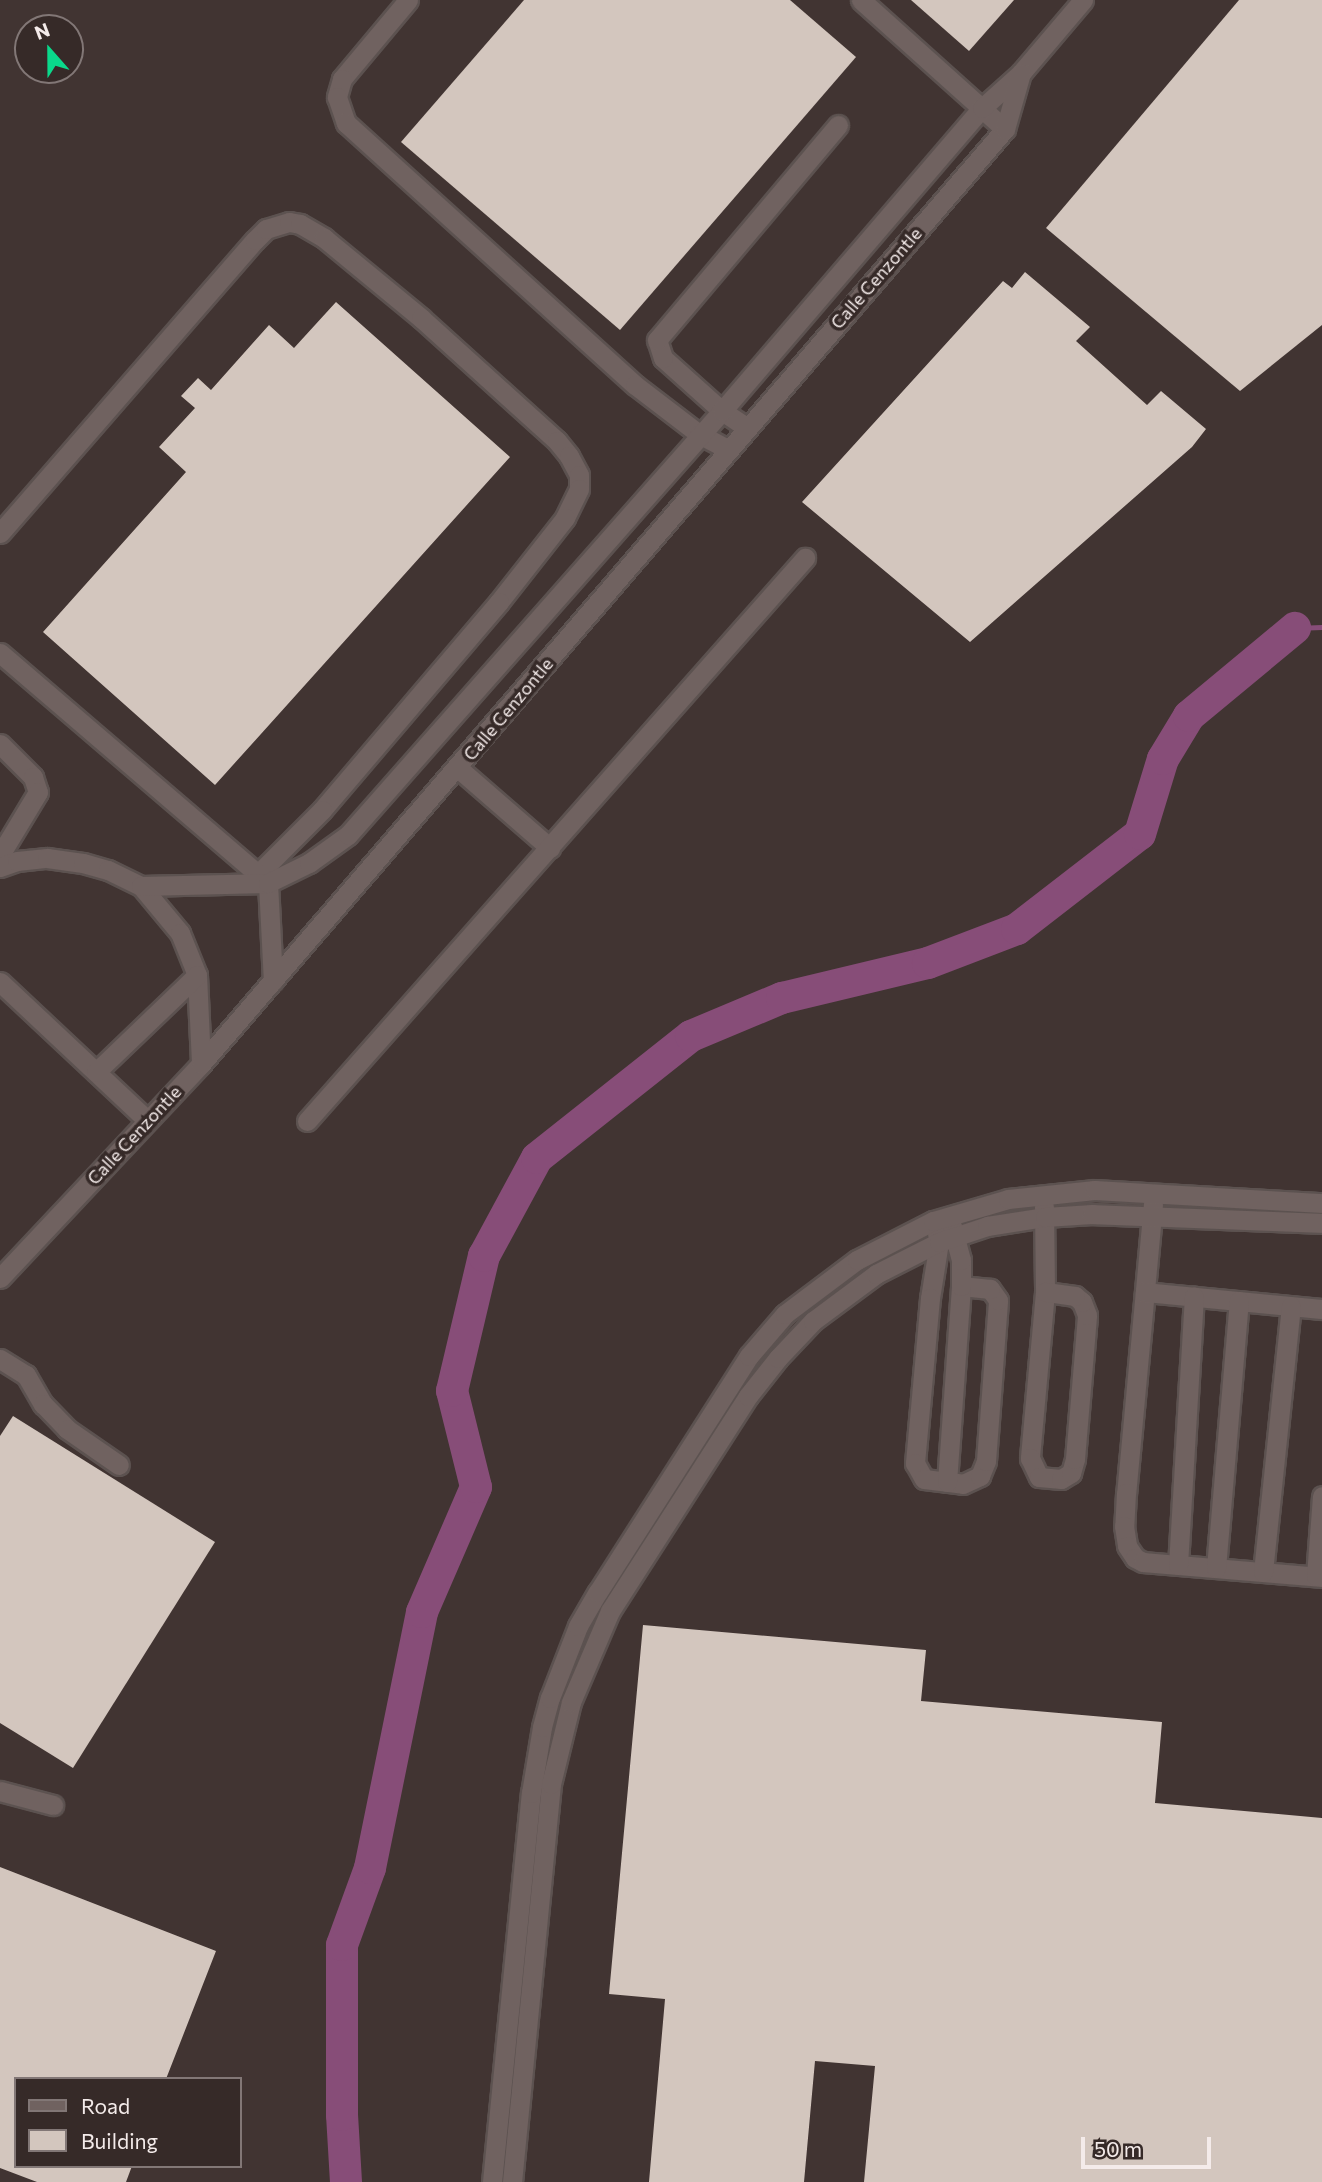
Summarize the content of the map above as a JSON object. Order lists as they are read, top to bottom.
{
  "streets": {
    "street": ["Calle Cenzontle"]
  },
  "legend": ["Road", "Building"],
  "scale_bar": "50 m",
  "north": "top"
}
